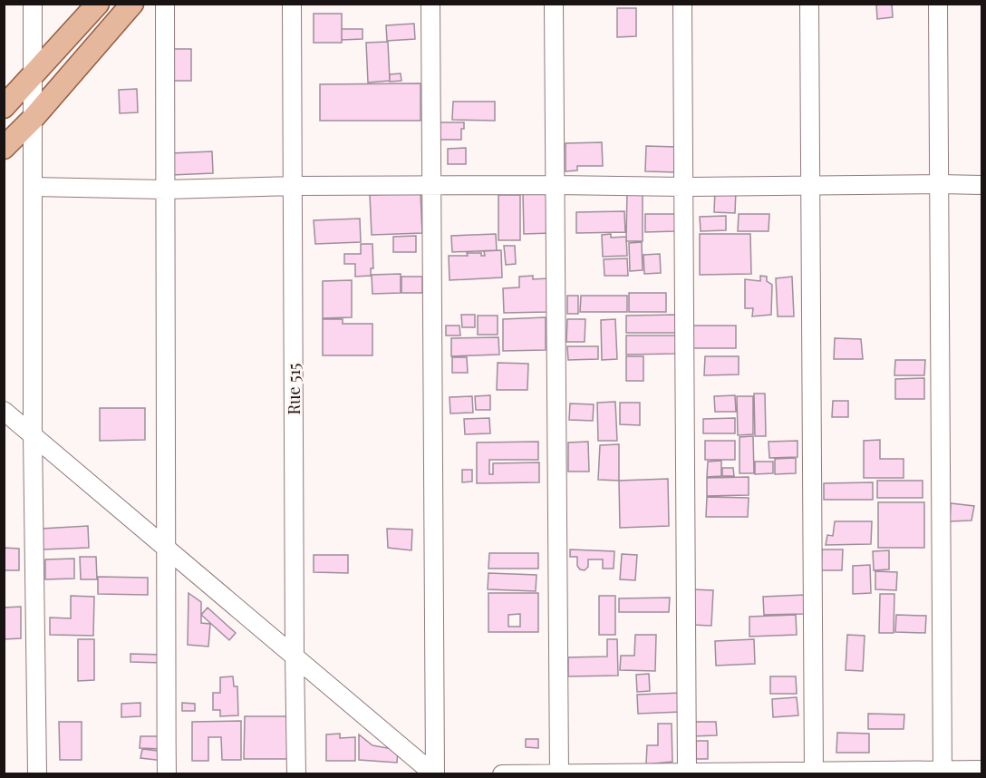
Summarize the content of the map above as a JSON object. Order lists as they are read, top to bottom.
{
  "streets": {
    "street": ["Rue 515"]
  }
}
